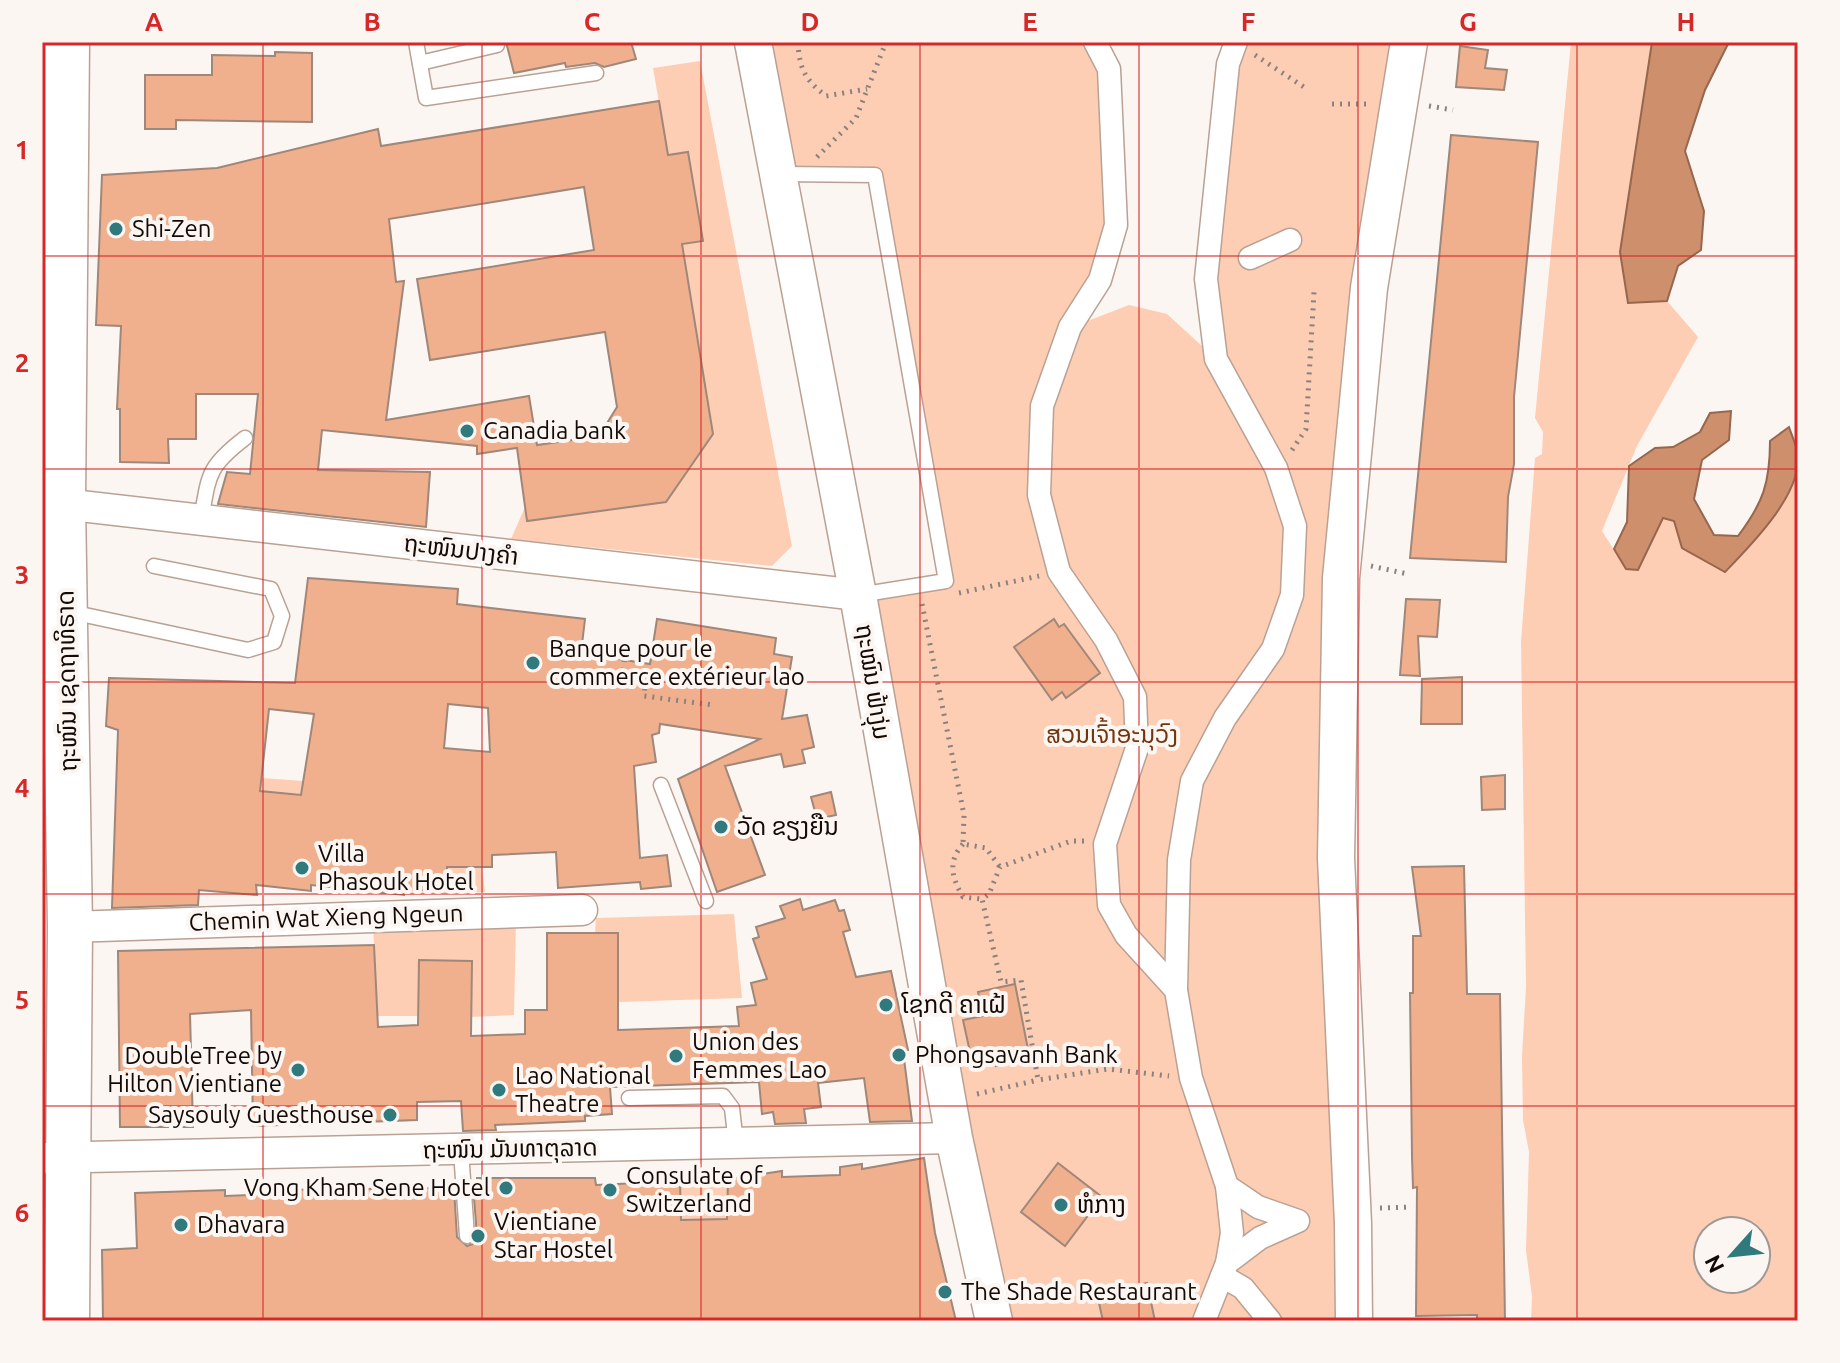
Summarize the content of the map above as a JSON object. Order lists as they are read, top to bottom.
{
  "streets": {
    "highway": ["ຖະໜົນ ເຊດຖາທິຣາດ"],
    "street": [
      "ຖະໜົນປາງຄໍາ",
      "ຖະໝົນ ຟ້າງຸ່ມ",
      "Chemin Wat Xieng Ngeun",
      "ຖະໜົນ ມັນທາຕຸລາດ"
    ]
  },
  "crossings": [
    ["ຖະໜົນປາງຄໍາ", "ຖະໜົນ ເຊດຖາທິຣາດ"],
    ["ຖະໜົນປາງຄໍາ", "ຖະໝົນ ຟ້າງຸ່ມ"],
    ["ຖະໜົນ ເຊດຖາທິຣາດ", "Chemin Wat Xieng Ngeun"],
    ["ຖະໜົນ ເຊດຖາທິຣາດ", "ຖະໜົນ ມັນທາຕຸລາດ"],
    ["ຖະໝົນ ຟ້າງຸ່ມ", "ຖະໜົນ ມັນທາຕຸລາດ"]
  ],
  "parks": ["ສວນເຈົ້າອະນຸວົງ"],
  "places": [
    "Shi-Zen",
    "Canadia bank",
    "Banque pour le commerce extérieur lao",
    "ວັດ ຂຽງຍືນ",
    "Villa Phasouk Hotel",
    "ໂຊກດີ ຄາເຝ້",
    "Phongsavanh Bank",
    "Union des Femmes Lao",
    "DoubleTree by Hilton Vientiane",
    "Lao National Theatre",
    "Saysouly Guesthouse",
    "Vong Kham Sene Hotel",
    "Consulate of Switzerland",
    "ຫໍກາງ",
    "Dhavara",
    "Vientiane Star Hostel",
    "The Shade Restaurant"
  ],
  "north": "bottom left",
  "grid": {
    "columns": [
      "A",
      "B",
      "C",
      "D",
      "E",
      "F",
      "G",
      "H"
    ],
    "rows": [
      "1",
      "2",
      "3",
      "4",
      "5",
      "6"
    ]
  }
}
